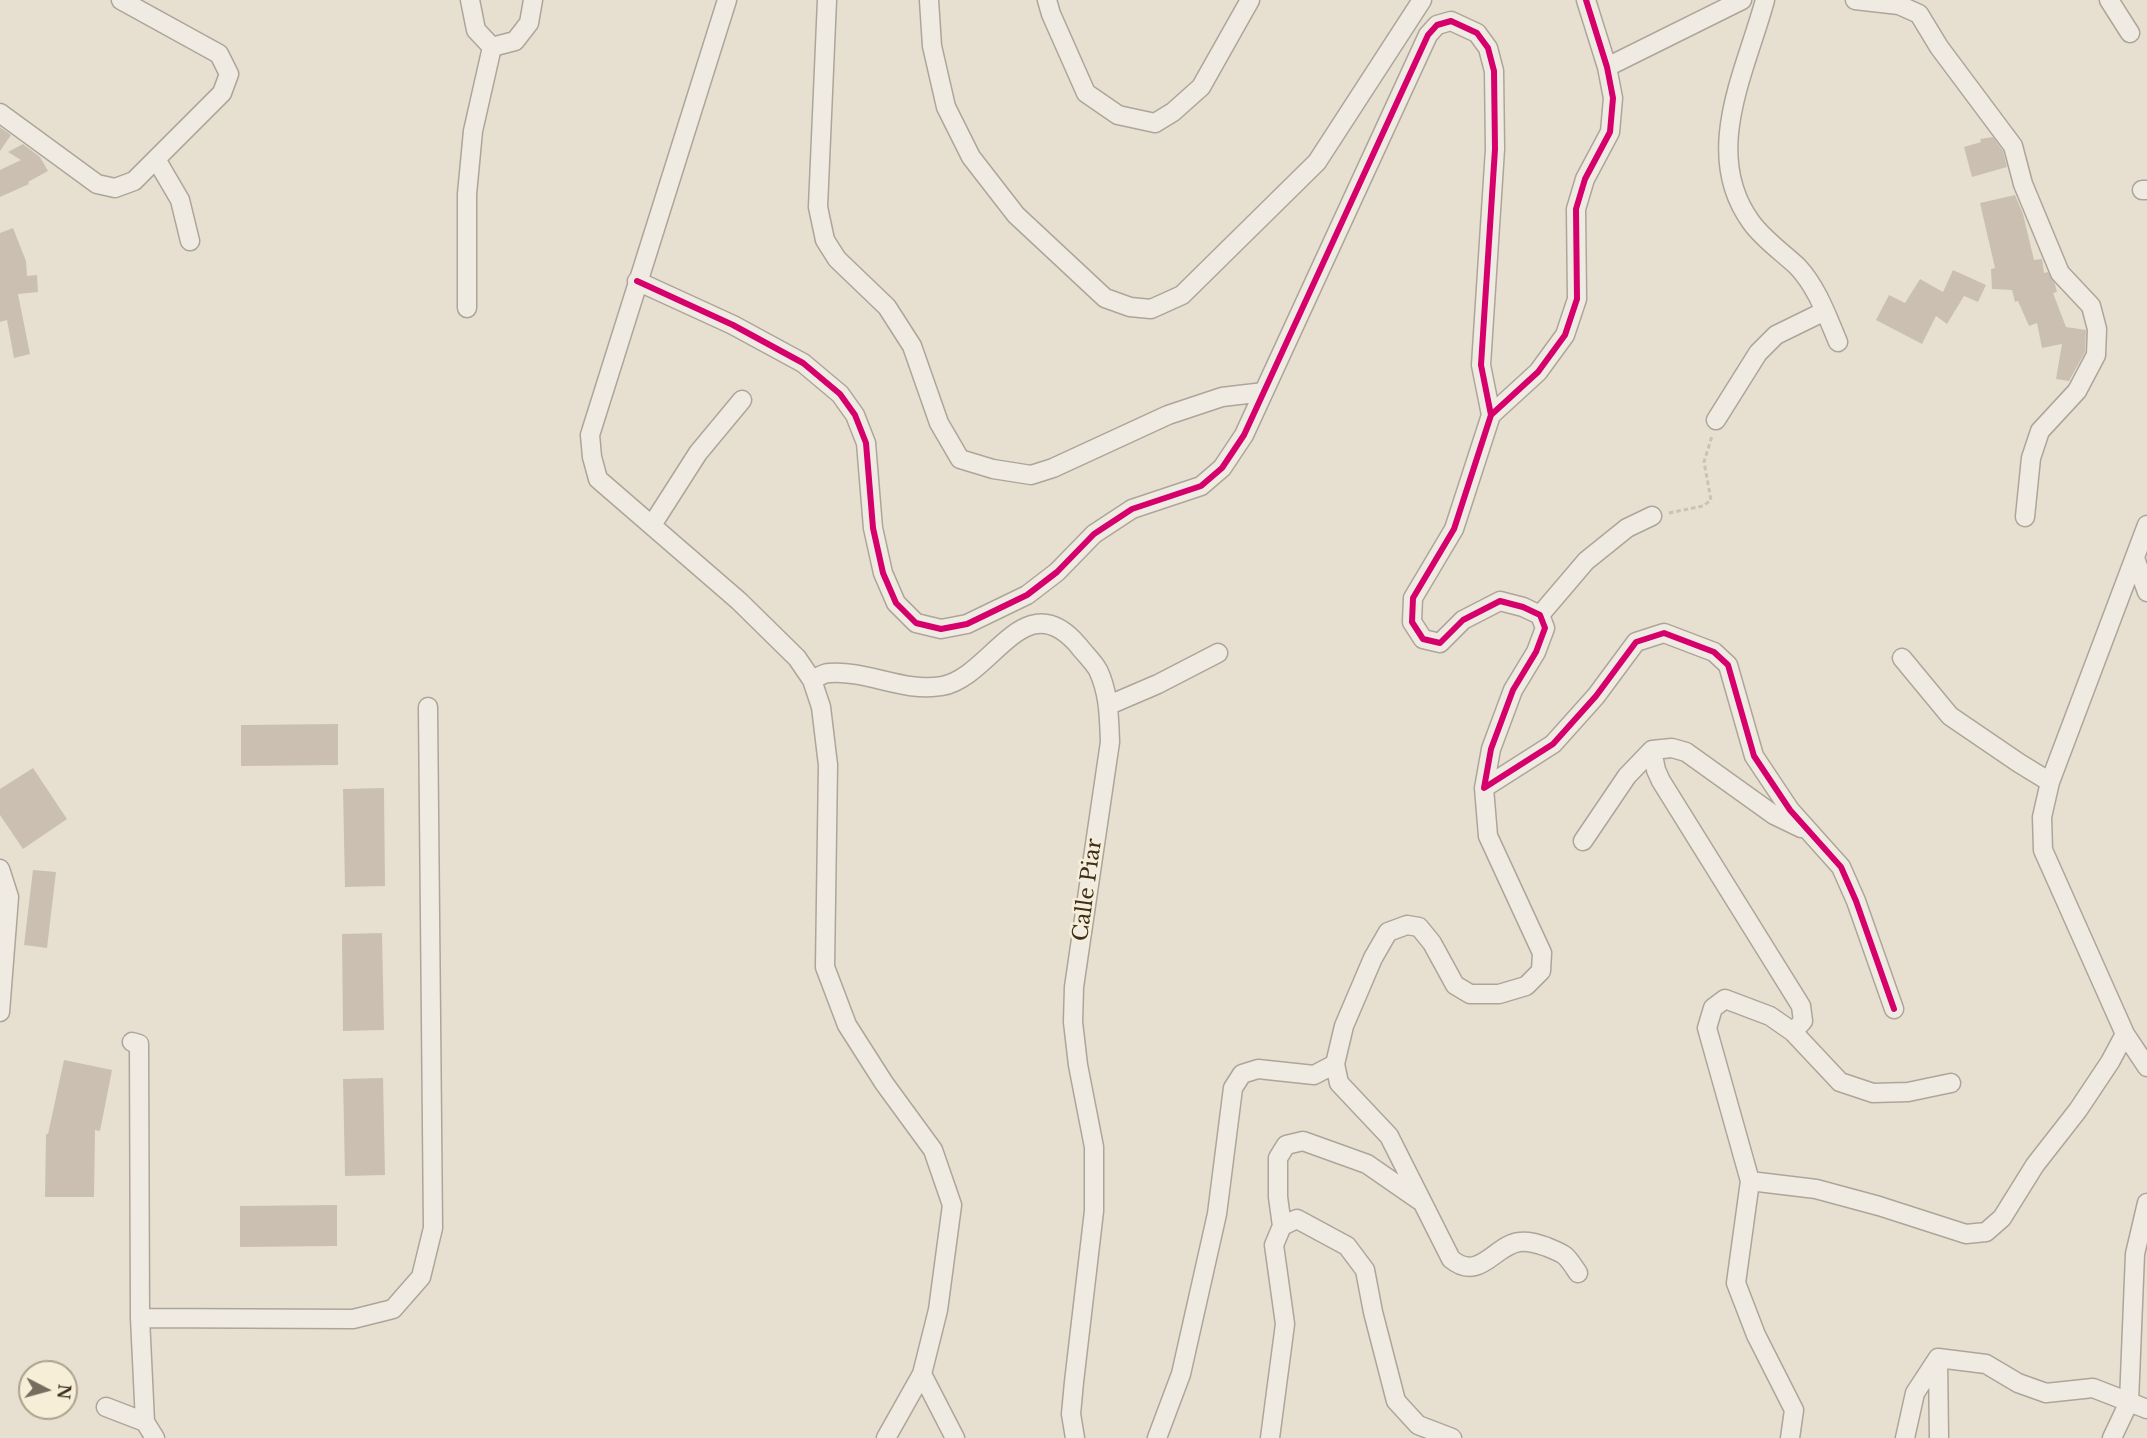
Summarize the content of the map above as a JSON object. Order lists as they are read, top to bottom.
{
  "streets": {
    "street": ["Calle Piar"]
  },
  "north": "right"
}
